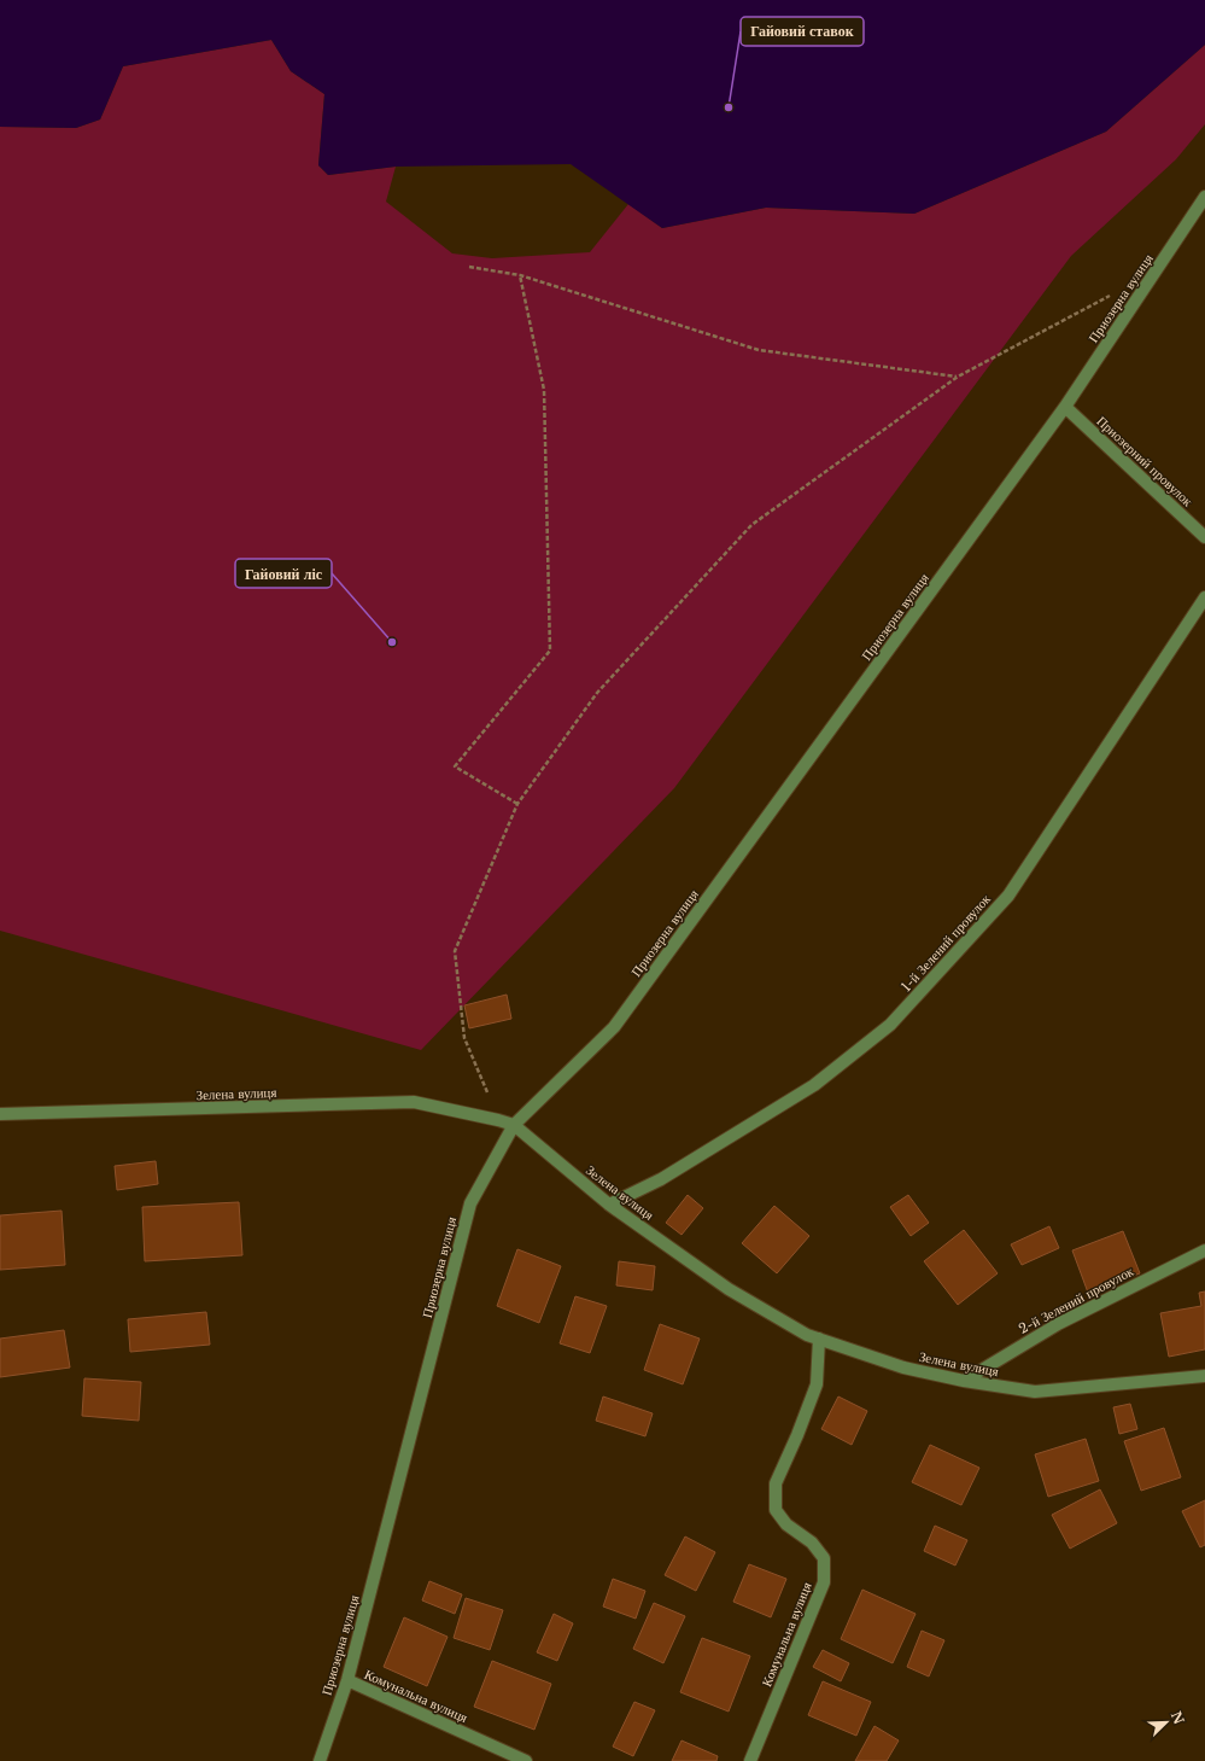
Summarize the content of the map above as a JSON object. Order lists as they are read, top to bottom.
{
  "streets": {
    "street": [
      "Приозерна вулиця",
      "Приозерний провулок",
      "1-й Зелений провулок",
      "Зелена вулиця",
      "2-й Зелений провулок",
      "Комунальна вулиця"
    ]
  },
  "crossings": [
    ["Приозерна вулиця", "Приозерний провулок"],
    ["Приозерна вулиця", "Зелена вулиця"],
    ["Приозерна вулиця", "Комунальна вулиця"],
    ["1-й Зелений провулок", "Зелена вулиця"],
    ["Зелена вулиця", "2-й Зелений провулок"],
    ["Зелена вулиця", "Комунальна вулиця"]
  ],
  "places": ["Гайовий ставок", "Гайовий ліс"],
  "north": "top right"
}
